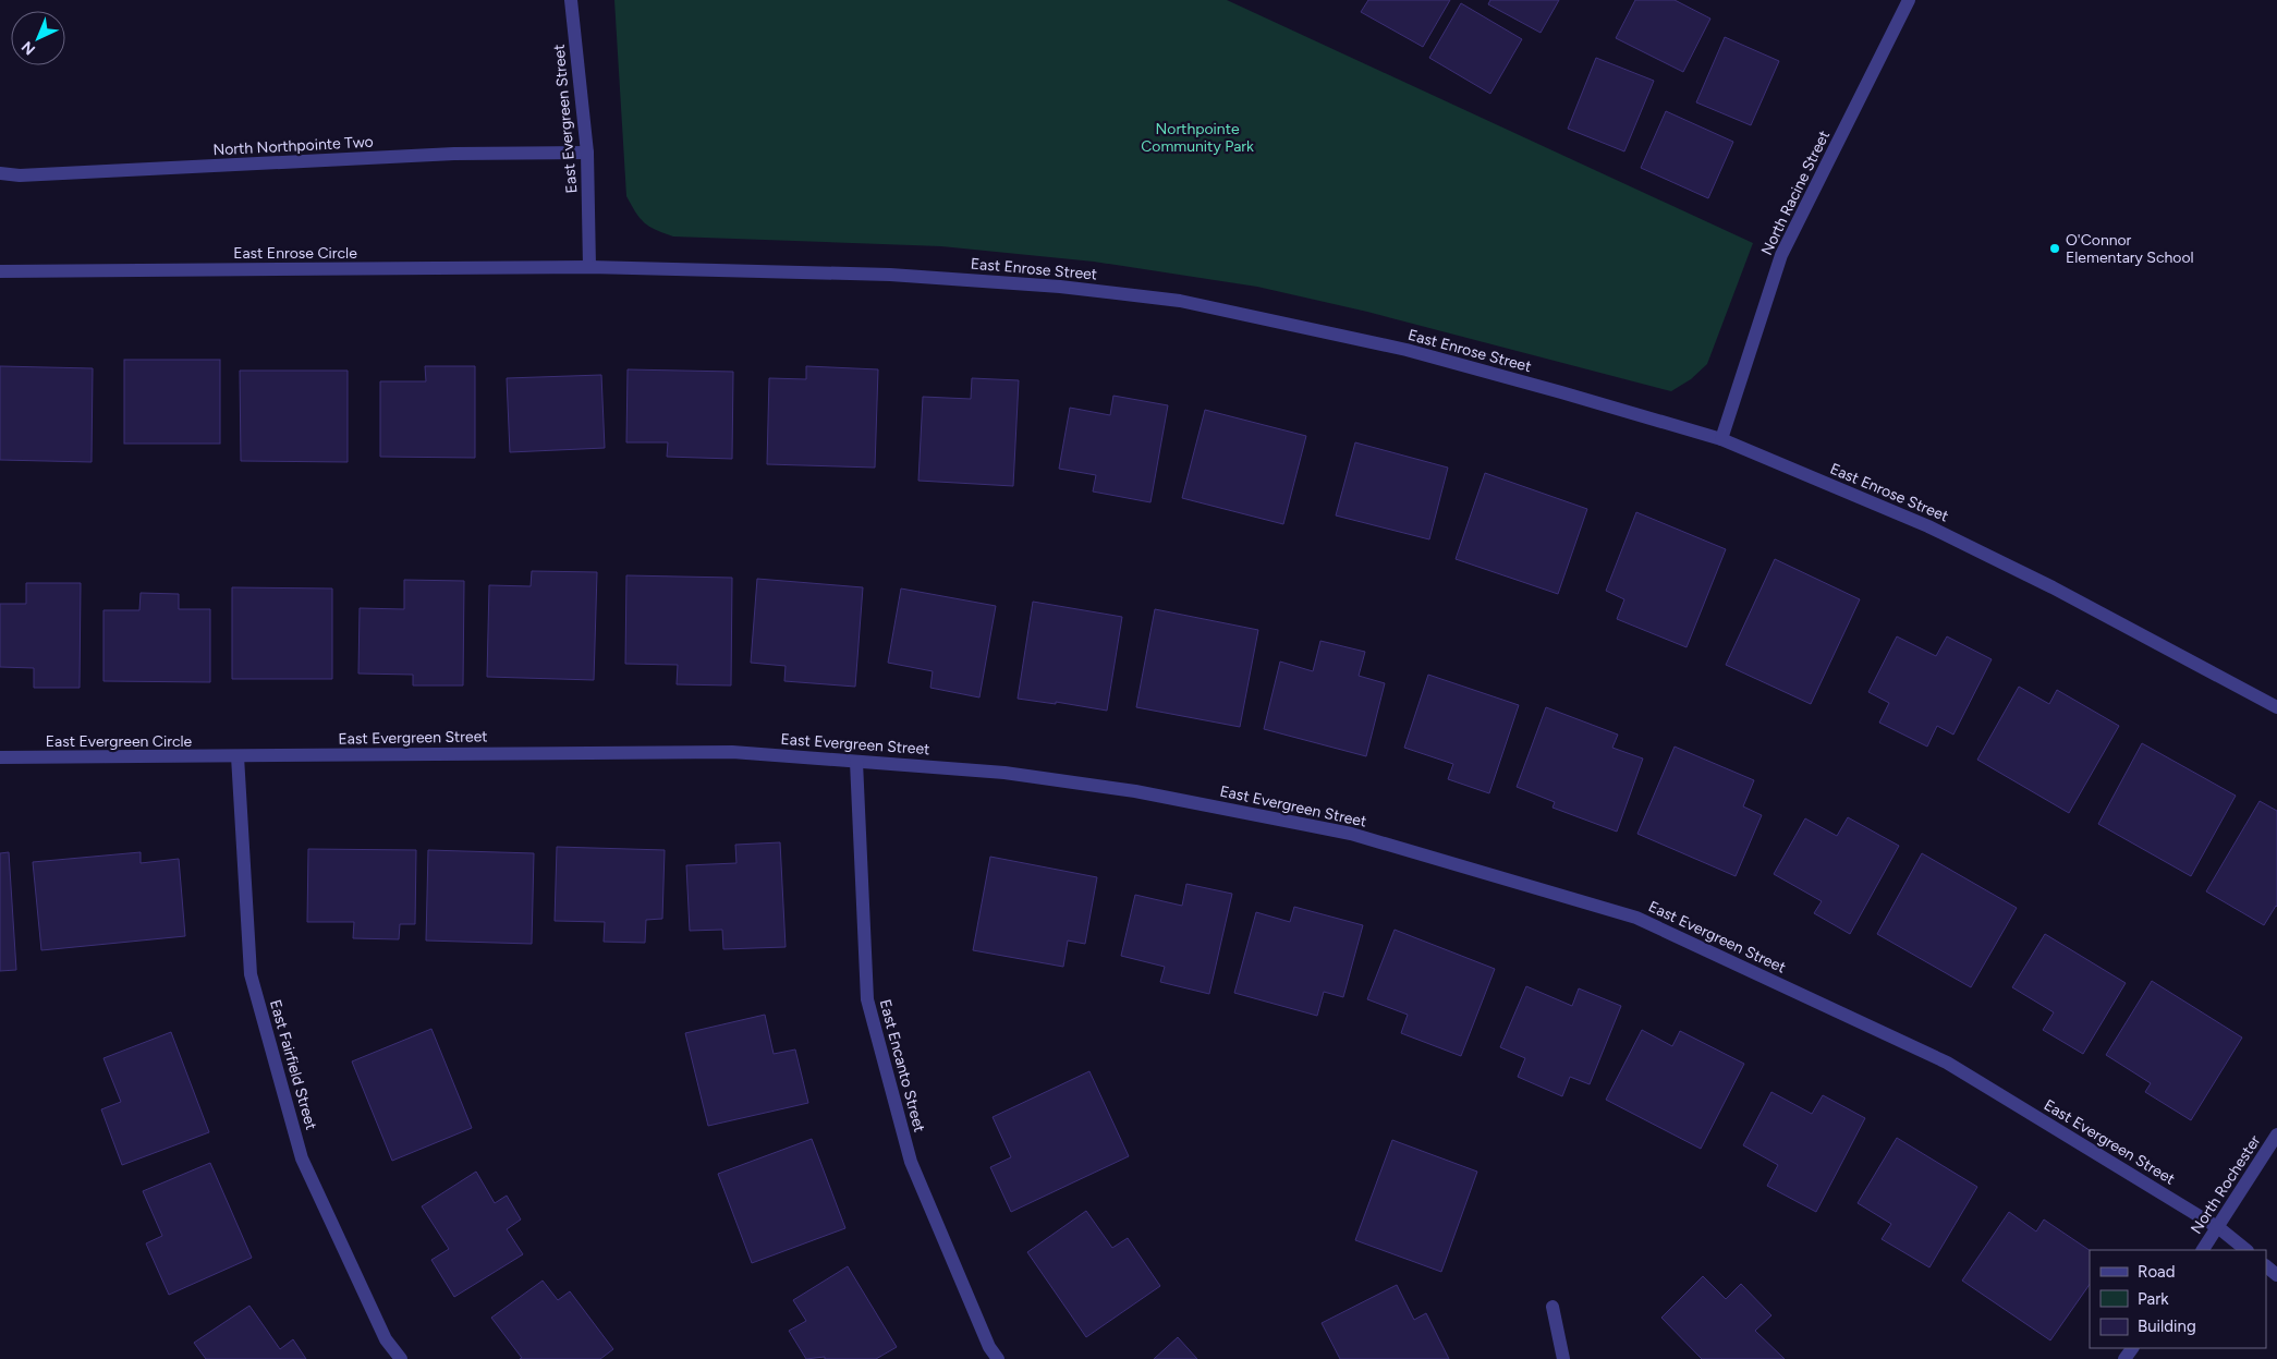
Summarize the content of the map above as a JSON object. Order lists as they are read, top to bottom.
{
  "streets": {
    "street": [
      "East Evergreen Street",
      "North Northpointe Two",
      "North Racine Street",
      "East Enrose Circle",
      "East Enrose Street",
      "East Evergreen Circle",
      "East Fairfield Street",
      "East Encanto Street",
      "North Rochester"
    ]
  },
  "crossings": [
    ["East Evergreen Street", "North Northpointe Two"],
    ["East Evergreen Street", "East Enrose Circle"],
    ["East Evergreen Street", "East Enrose Street"],
    ["East Evergreen Street", "East Evergreen Circle"],
    ["East Evergreen Street", "East Fairfield Street"],
    ["East Evergreen Street", "East Encanto Street"],
    ["East Evergreen Street", "North Rochester"],
    ["North Racine Street", "East Enrose Street"],
    ["East Enrose Circle", "East Enrose Street"],
    ["East Evergreen Circle", "East Fairfield Street"]
  ],
  "parks": ["Northpointe Community Park"],
  "places": ["O'Connor Elementary School"],
  "legend": ["Road", "Park", "Building"],
  "north": "bottom left"
}
